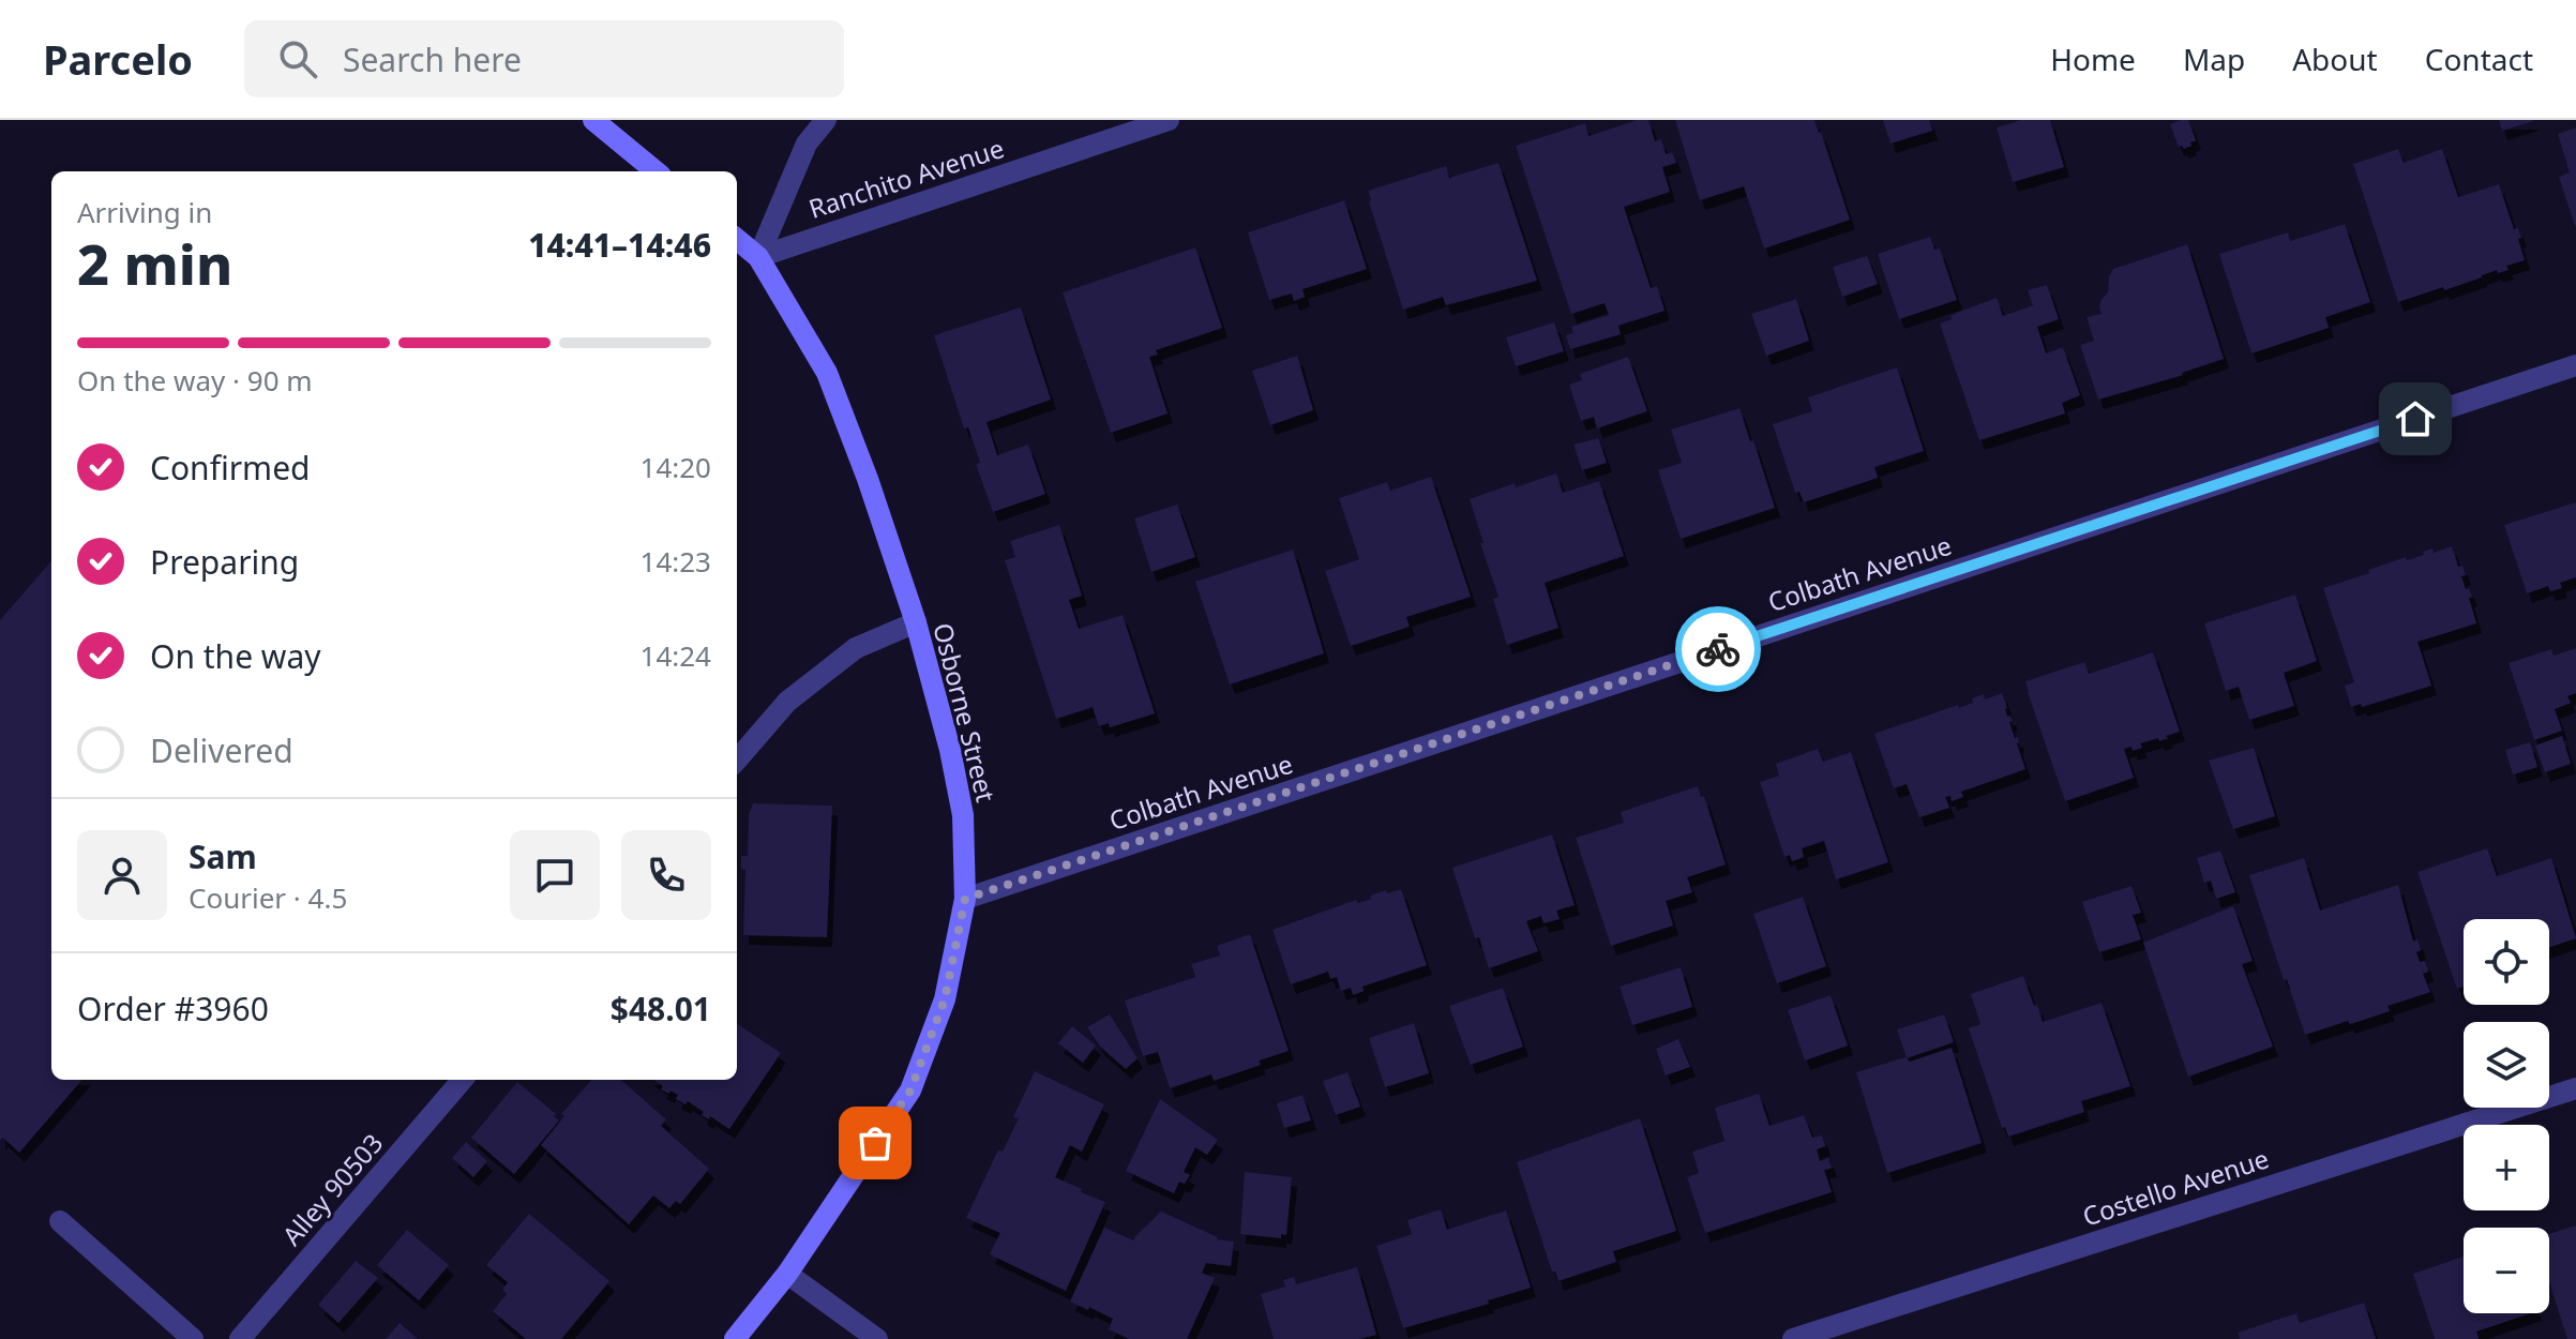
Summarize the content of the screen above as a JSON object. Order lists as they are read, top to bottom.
{
  "streets": {
    "street": [
      "Ranchito Avenue",
      "Colbath Avenue",
      "Osborne Street",
      "Costello Avenue",
      "Alley 90503"
    ]
  },
  "crossings": [
    ["Ranchito Avenue", "Osborne Street"],
    ["Colbath Avenue", "Osborne Street"]
  ],
  "page": {
    "header": "Parcelo",
    "search": "Search here",
    "nav": [
      "Home",
      "Map",
      "About",
      "Contact"
    ],
    "heading": ["2 min", "Arriving in", "14:41–14:46"],
    "panel": [
      "Sam",
      "Courier · 4.5",
      "Order #3960",
      "$48.01"
    ],
    "bar": "On the way · 90 m",
    "list": [
      ["Confirmed", "14:20"],
      ["Preparing", "14:23"],
      ["On the way", "14:24"],
      "Delivered"
    ],
    "map_buttons": ["+", "−"]
  }
}
